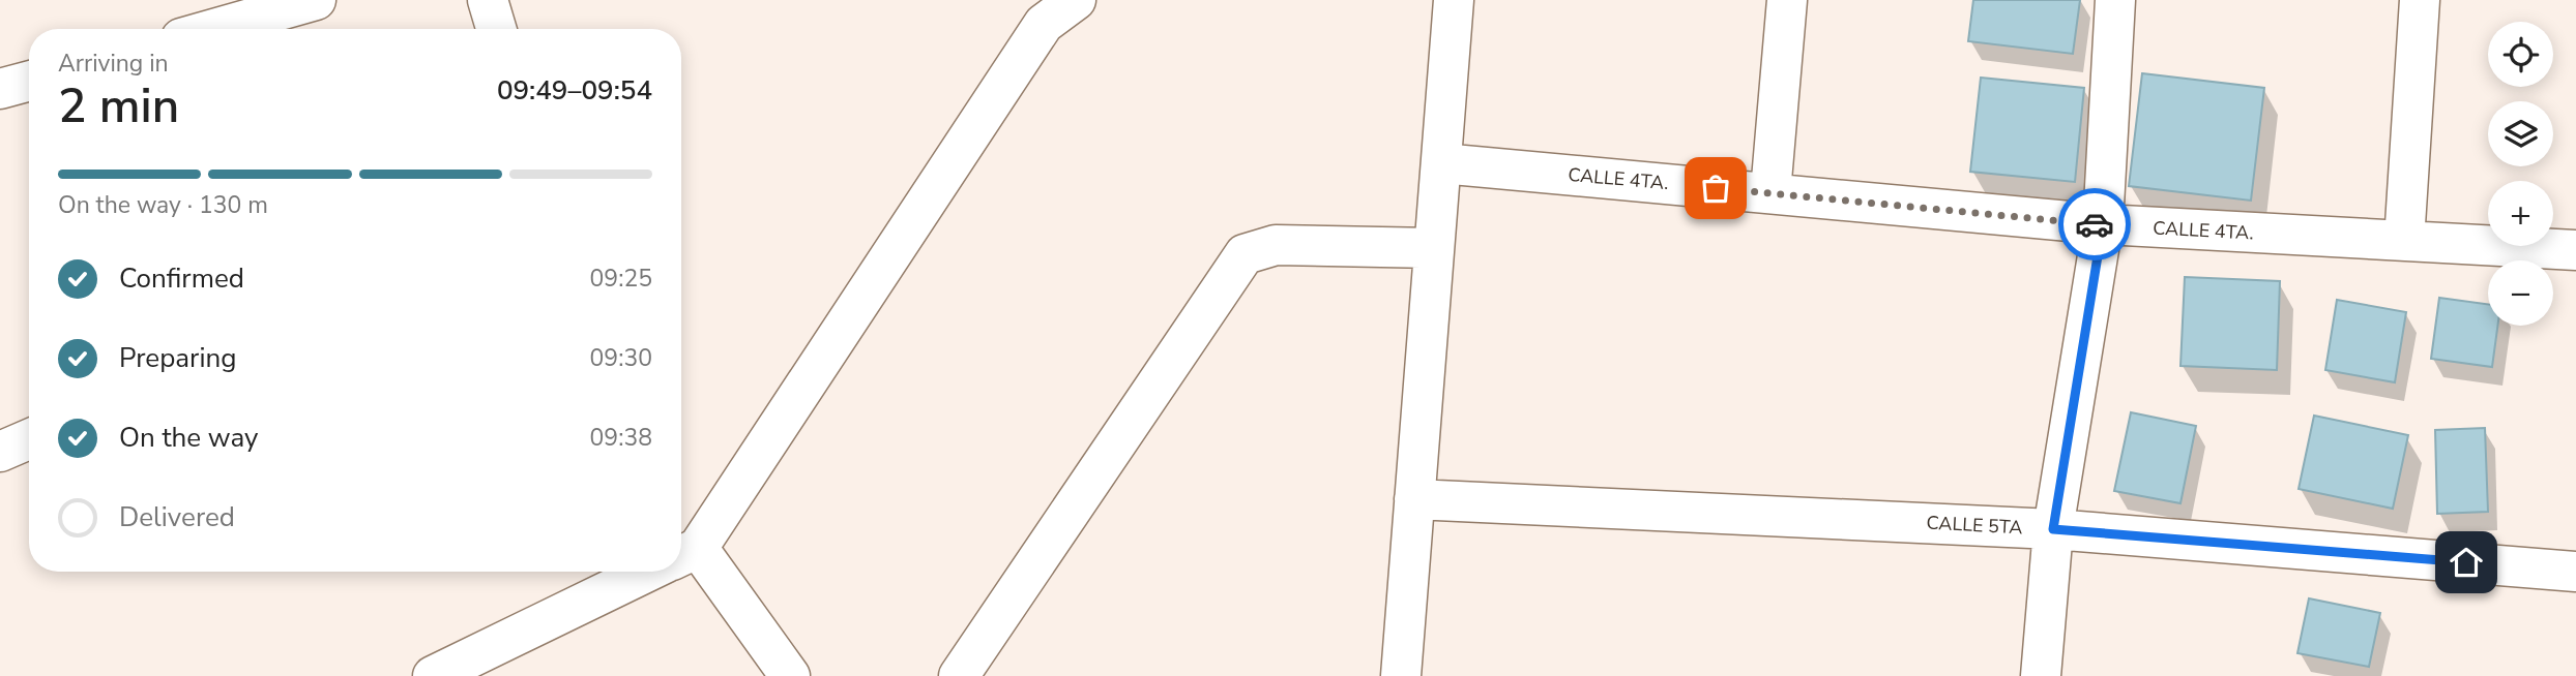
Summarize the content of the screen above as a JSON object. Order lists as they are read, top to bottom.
{
  "streets": {
    "street": ["CALLE 4TA.", "CALLE 5TA"]
  },
  "page": {
    "map_buttons": ["+", "−"],
    "heading": ["2 min", "Arriving in", "09:49–09:54"],
    "bar": "On the way · 130 m",
    "list": [
      ["Confirmed", "09:25"],
      ["Preparing", "09:30"],
      ["On the way", "09:38"],
      "Delivered"
    ]
  }
}
